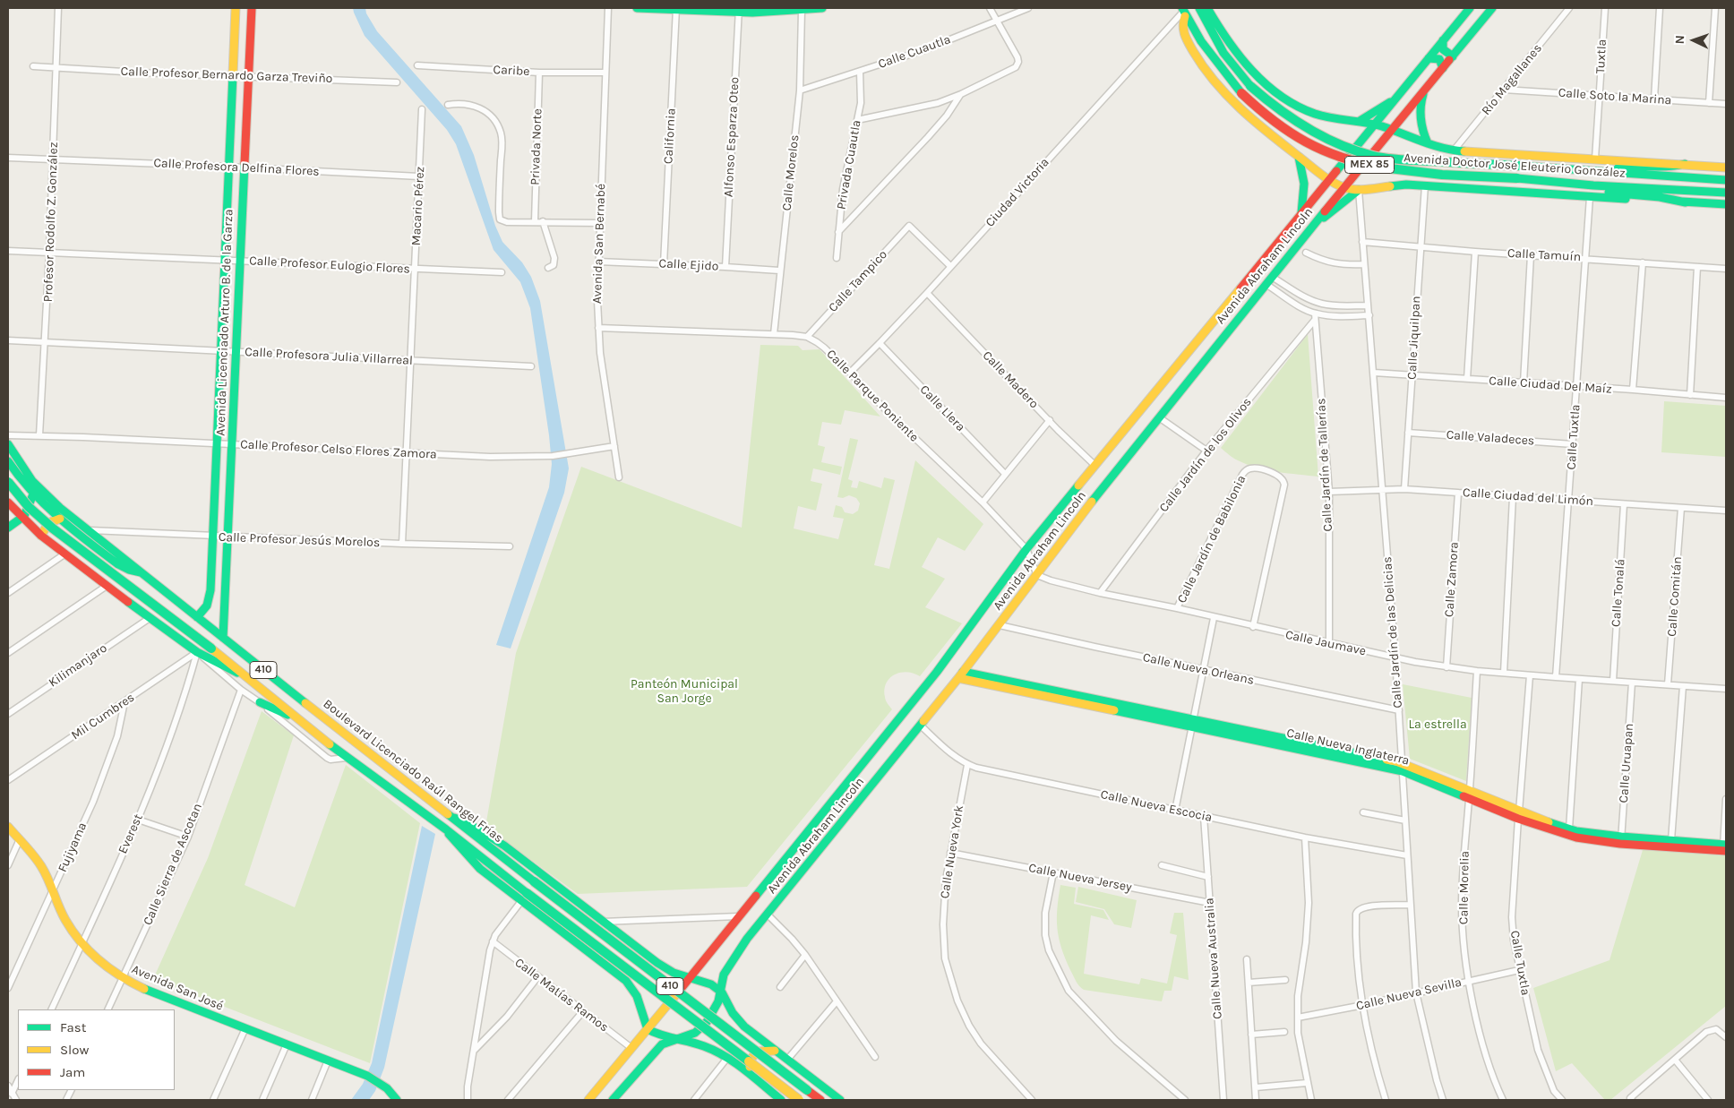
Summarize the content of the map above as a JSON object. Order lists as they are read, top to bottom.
{
  "streets": {
    "main road": [
      "MEX 85",
      "Avenida Doctor José Eleuterio González",
      "Avenida Abraham Lincoln",
      "Avenida Licenciado Arturo B. de la Garza",
      "410",
      "Calle Nueva Inglaterra",
      "Boulevard Licenciado Raúl Rangel Frías",
      "Avenida San José"
    ],
    "street": [
      "Calle Cuautla",
      "Tuxtla",
      "Caribe",
      "Calle Profesor Bernardo Garza Treviño",
      "Río Magallanes",
      "Calle Soto la Marina",
      "California",
      "Alfonso Esparza Oteo",
      "Privada Norte",
      "Privada Cuautla",
      "Calle Profesora Delfina Flores",
      "Calle Morelos",
      "Ciudad Victoria",
      "Macario Pérez",
      "Profesor Rodolfo Z. González",
      "Avenida San Bernabé",
      "Calle Tamuín",
      "Calle Profesor Eulogio Flores",
      "Calle Ejido",
      "Calle Tampico",
      "Calle Jiquilpan",
      "Calle Profesora Julia Villarreal",
      "Calle Madero",
      "Calle Ciudad Del Maíz",
      "Calle Parque Poniente",
      "Calle Llera",
      "Calle Tuxtla",
      "Calle Valadeces",
      "Calle Profesor Celso Flores Zamora",
      "Calle Jardín de los Olivos",
      "Calle Jardín de Tallerías",
      "Calle Ciudad del Limón",
      "Calle Jardín de Babilonia",
      "Calle Profesor Jesús Morelos",
      "Calle Zamora",
      "Calle Tonalá",
      "Calle Comitán",
      "Calle Jardín de las Delicias",
      "Calle Jaumave",
      "Kilimanjaro",
      "Calle Nueva Orleans",
      "Mil Cumbres",
      "Calle Uruapan",
      "Calle Nueva Escocia",
      "Everest",
      "Fujiyama",
      "Calle Nueva York",
      "Calle Sierra de Ascotan",
      "Calle Nueva Jersey",
      "Calle Morelia",
      "Calle Nueva Australia",
      "Calle Nueva Sevilla",
      "Calle Matías Ramos"
    ]
  },
  "crossings": [
    ["Calle Cuautla", "Privada Cuautla"],
    ["Calle Cuautla", "Calle Morelos"],
    ["Tuxtla", "Calle Soto la Marina"],
    ["Caribe", "Privada Norte"],
    ["Caribe", "Avenida San Bernabé"],
    ["Calle Profesor Bernardo Garza Treviño", "Profesor Rodolfo Z. González"],
    ["Calle Profesor Bernardo Garza Treviño", "Avenida Licenciado Arturo B. de la Garza"],
    ["Río Magallanes", "Calle Soto la Marina"],
    ["California", "Calle Ejido"],
    ["Alfonso Esparza Oteo", "Calle Ejido"],
    ["Avenida Doctor José Eleuterio González", "Ciudad Victoria"],
    ["Calle Profesora Delfina Flores", "Macario Pérez"],
    ["Calle Profesora Delfina Flores", "Profesor Rodolfo Z. González"],
    ["Calle Profesora Delfina Flores", "Avenida Licenciado Arturo B. de la Garza"],
    ["Calle Morelos", "Calle Ejido"],
    ["Calle Morelos", "Calle Parque Poniente"],
    ["Ciudad Victoria", "Calle Tampico"],
    ["Ciudad Victoria", "Calle Madero"],
    ["Ciudad Victoria", "Calle Parque Poniente"],
    ["Ciudad Victoria", "Calle Llera"],
    ["Macario Pérez", "Calle Profesor Eulogio Flores"],
    ["Macario Pérez", "Calle Profesora Julia Villarreal"],
    ["Macario Pérez", "Calle Profesor Celso Flores Zamora"],
    ["Macario Pérez", "Calle Profesor Jesús Morelos"],
    ["Profesor Rodolfo Z. González", "Calle Profesor Eulogio Flores"],
    ["Profesor Rodolfo Z. González", "Calle Profesora Julia Villarreal"],
    ["Profesor Rodolfo Z. González", "Calle Profesor Celso Flores Zamora"],
    ["Avenida San Bernabé", "Calle Ejido"],
    ["Avenida San Bernabé", "Calle Parque Poniente"],
    ["Avenida San Bernabé", "Calle Profesor Celso Flores Zamora"],
    ["Calle Tamuín", "Calle Jiquilpan"],
    ["Calle Tamuín", "Calle Tuxtla"],
    ["Calle Tamuín", "Calle Jardín de las Delicias"],
    ["Calle Profesor Eulogio Flores", "Avenida Licenciado Arturo B. de la Garza"],
    ["Avenida Abraham Lincoln", "Calle Jaumave"],
    ["Avenida Abraham Lincoln", "Calle Nueva Orleans"],
    ["Avenida Abraham Lincoln", "Calle Nueva Inglaterra"],
    ["Avenida Abraham Lincoln", "Calle Nueva Escocia"],
    ["Calle Tampico", "Calle Parque Poniente"],
    ["Avenida Licenciado Arturo B. de la Garza", "Calle Profesora Julia Villarreal"],
    ["Avenida Licenciado Arturo B. de la Garza", "Calle Profesor Celso Flores Zamora"],
    ["Avenida Licenciado Arturo B. de la Garza", "Calle Profesor Jesús Morelos"],
    ["Avenida Licenciado Arturo B. de la Garza", "Boulevard Licenciado Raúl Rangel Frías"],
    ["Calle Jiquilpan", "Calle Ciudad Del Maíz"],
    ["Calle Jiquilpan", "Calle Valadeces"],
    ["Calle Jiquilpan", "Calle Ciudad del Limón"],
    ["Calle Ciudad Del Maíz", "Calle Tuxtla"],
    ["Calle Ciudad Del Maíz", "Calle Jardín de las Delicias"],
    ["Calle Tuxtla", "Calle Valadeces"],
    ["Calle Tuxtla", "Calle Ciudad del Limón"],
    ["Calle Tuxtla", "Calle Jaumave"],
    ["Calle Tuxtla", "Calle Nueva Inglaterra"],
    ["Calle Tuxtla", "Calle Nueva Sevilla"],
    ["Calle Jardín de los Olivos", "Calle Jardín de Tallerías"],
    ["Calle Jardín de los Olivos", "Calle Jaumave"],
    ["Calle Jardín de Tallerías", "Calle Ciudad del Limón"],
    ["Calle Jardín de Tallerías", "Calle Jaumave"],
    ["Calle Ciudad del Limón", "Calle Zamora"],
    ["Calle Ciudad del Limón", "Calle Tonalá"],
    ["Calle Ciudad del Limón", "Calle Comitán"],
    ["Calle Ciudad del Limón", "Calle Jardín de las Delicias"],
    ["Calle Jardín de Babilonia", "Calle Jaumave"],
    ["Calle Profesor Jesús Morelos", "Boulevard Licenciado Raúl Rangel Frías"],
    ["Calle Zamora", "Calle Jaumave"],
    ["Calle Tonalá", "Calle Jaumave"],
    ["Calle Comitán", "Calle Jaumave"],
    ["Calle Jardín de las Delicias", "Calle Jaumave"],
    ["Calle Jardín de las Delicias", "Calle Nueva Orleans"],
    ["Calle Jardín de las Delicias", "Calle Nueva Inglaterra"],
    ["Calle Jardín de las Delicias", "Calle Nueva Escocia"],
    ["Calle Jardín de las Delicias", "Calle Nueva Sevilla"],
    ["Calle Jaumave", "Calle Uruapan"],
    ["Calle Jaumave", "Calle Morelia"],
    ["Mil Cumbres", "Everest"],
    ["Mil Cumbres", "Fujiyama"],
    ["Calle Nueva Inglaterra", "Calle Uruapan"],
    ["Calle Nueva Inglaterra", "Calle Morelia"],
    ["Calle Nueva Escocia", "Calle Nueva York"],
    ["Calle Nueva Escocia", "Calle Nueva Australia"],
    ["Everest", "Avenida San José"],
    ["Fujiyama", "Avenida San José"],
    ["Calle Nueva York", "Calle Nueva Jersey"],
    ["Calle Sierra de Ascotan", "Avenida San José"],
    ["Calle Nueva Jersey", "Calle Nueva Australia"],
    ["Calle Morelia", "Calle Nueva Sevilla"]
  ],
  "parks": ["Panteón Municipal San Jorge", "La estrella"],
  "legend": ["Fast", "Slow", "Jam"],
  "north": "left"
}
